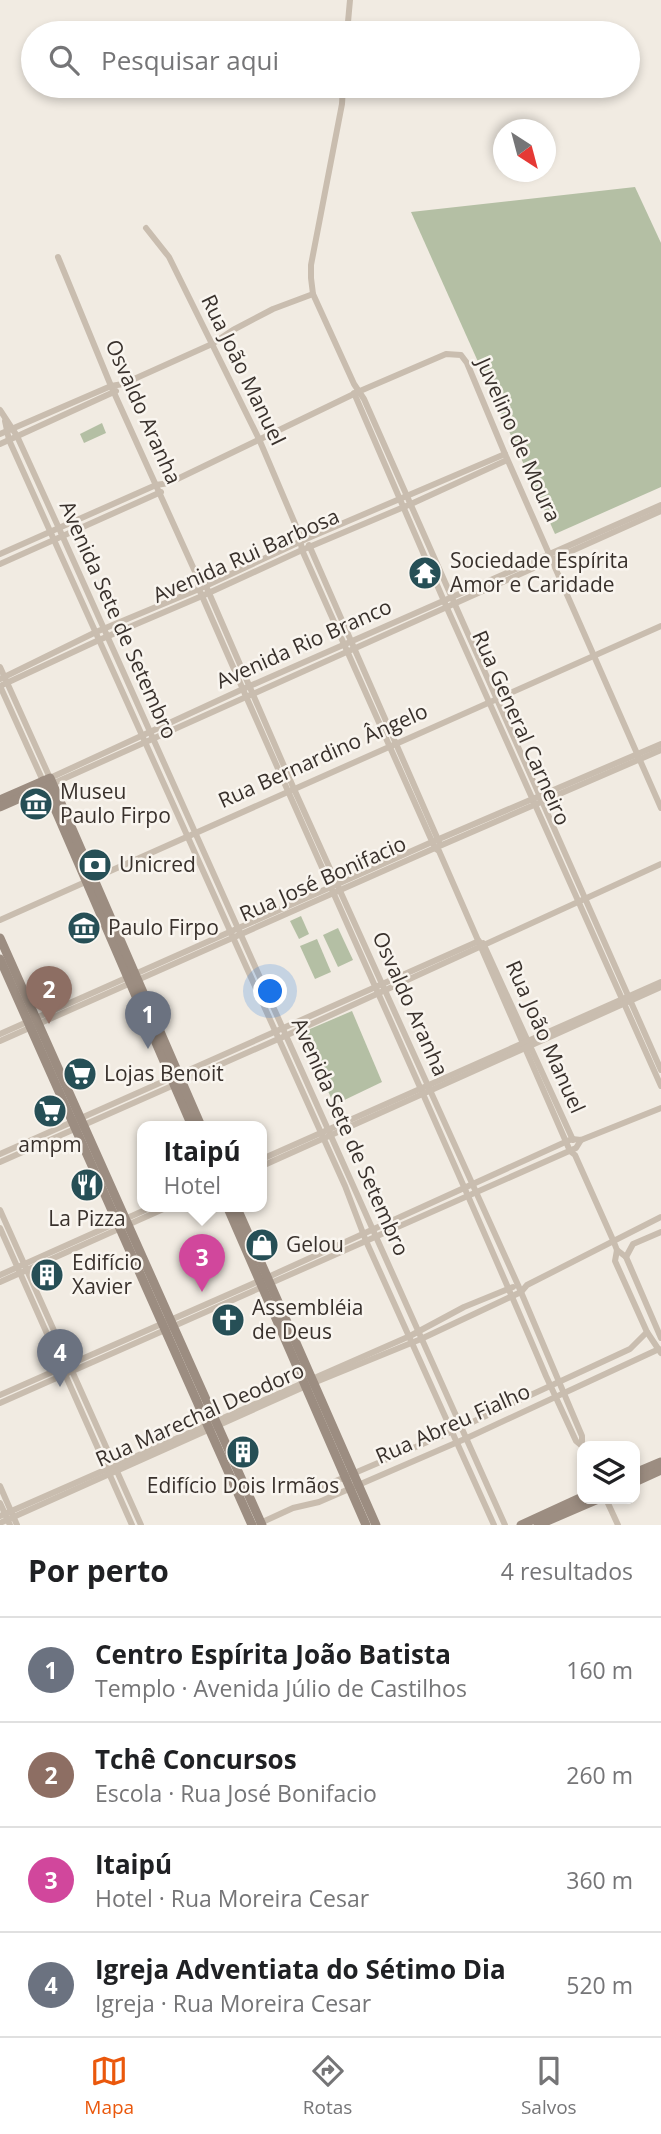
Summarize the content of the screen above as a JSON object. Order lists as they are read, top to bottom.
{
  "streets": {
    "street": [
      "Rua João Manuel",
      "Osvaldo Aranha",
      "Juvelino de Moura",
      "Avenida Rui Barbosa",
      "Avenida Sete de Setembro",
      "Avenida Rio Branco",
      "Rua General Carneiro",
      "Rua Bernardino Ângelo",
      "Rua José Bonifacio",
      "Rua Marechal Deodoro",
      "Rua Abreu Fialho"
    ]
  },
  "crossings": [
    ["Rua João Manuel", "Avenida Rui Barbosa"],
    ["Rua João Manuel", "Avenida Rio Branco"],
    ["Rua João Manuel", "Rua Bernardino Ângelo"],
    ["Rua João Manuel", "Rua José Bonifacio"],
    ["Rua João Manuel", "Rua Marechal Deodoro"],
    ["Rua João Manuel", "Rua Abreu Fialho"],
    ["Osvaldo Aranha", "Avenida Rui Barbosa"],
    ["Osvaldo Aranha", "Avenida Rio Branco"],
    ["Osvaldo Aranha", "Rua Bernardino Ângelo"],
    ["Osvaldo Aranha", "Rua José Bonifacio"],
    ["Osvaldo Aranha", "Rua Marechal Deodoro"],
    ["Osvaldo Aranha", "Rua Abreu Fialho"],
    ["Juvelino de Moura", "Avenida Rui Barbosa"],
    ["Juvelino de Moura", "Avenida Rio Branco"],
    ["Juvelino de Moura", "Rua General Carneiro"],
    ["Juvelino de Moura", "Rua Bernardino Ângelo"],
    ["Juvelino de Moura", "Rua José Bonifacio"],
    ["Avenida Rui Barbosa", "Avenida Sete de Setembro"],
    ["Avenida Rui Barbosa", "Rua General Carneiro"],
    ["Avenida Sete de Setembro", "Avenida Rio Branco"],
    ["Avenida Sete de Setembro", "Rua Bernardino Ângelo"],
    ["Avenida Sete de Setembro", "Rua José Bonifacio"],
    ["Avenida Sete de Setembro", "Rua Marechal Deodoro"],
    ["Avenida Sete de Setembro", "Rua Abreu Fialho"],
    ["Avenida Rio Branco", "Rua General Carneiro"],
    ["Rua General Carneiro", "Rua Bernardino Ângelo"],
    ["Rua General Carneiro", "Rua José Bonifacio"]
  ],
  "places": {
    "temple": ["Sociedade Espírita Amor e Caridade"],
    "museum": ["Museu Paulo Firpo", "Paulo Firpo"],
    "bank": ["Unicred"],
    "supermarket": ["Lojas Benoit", "ampm"],
    "restaurant": ["La Pizza"],
    "shop": ["Gelou"],
    "building": ["Edifício Xavier", "Edifício Dois Irmãos"],
    "church": ["Assembléia de Deus"]
  },
  "north": "bottom right",
  "page": {
    "search": "Pesquisar aqui",
    "pins": [
      "2",
      "1",
      "3",
      "4"
    ],
    "popup": ["Itaipú", "Hotel"],
    "heading": ["Por perto", "4 resultados"],
    "list": [
      {
        "mark": "1",
        "name": "Centro Espírita João Batista",
        "note": "Templo · Avenida Júlio de Castilhos",
        "value": "160 m"
      },
      {
        "mark": "2",
        "name": "Tchê Concursos",
        "note": "Escola · Rua José Bonifacio",
        "value": "260 m"
      },
      {
        "mark": "3",
        "name": "Itaipú",
        "note": "Hotel · Rua Moreira Cesar",
        "value": "360 m"
      },
      {
        "mark": "4",
        "name": "Igreja Adventiata do Sétimo Dia",
        "note": "Igreja · Rua Moreira Cesar",
        "value": "520 m"
      }
    ],
    "nav": ["Mapa", "Rotas", "Salvos"]
  }
}
